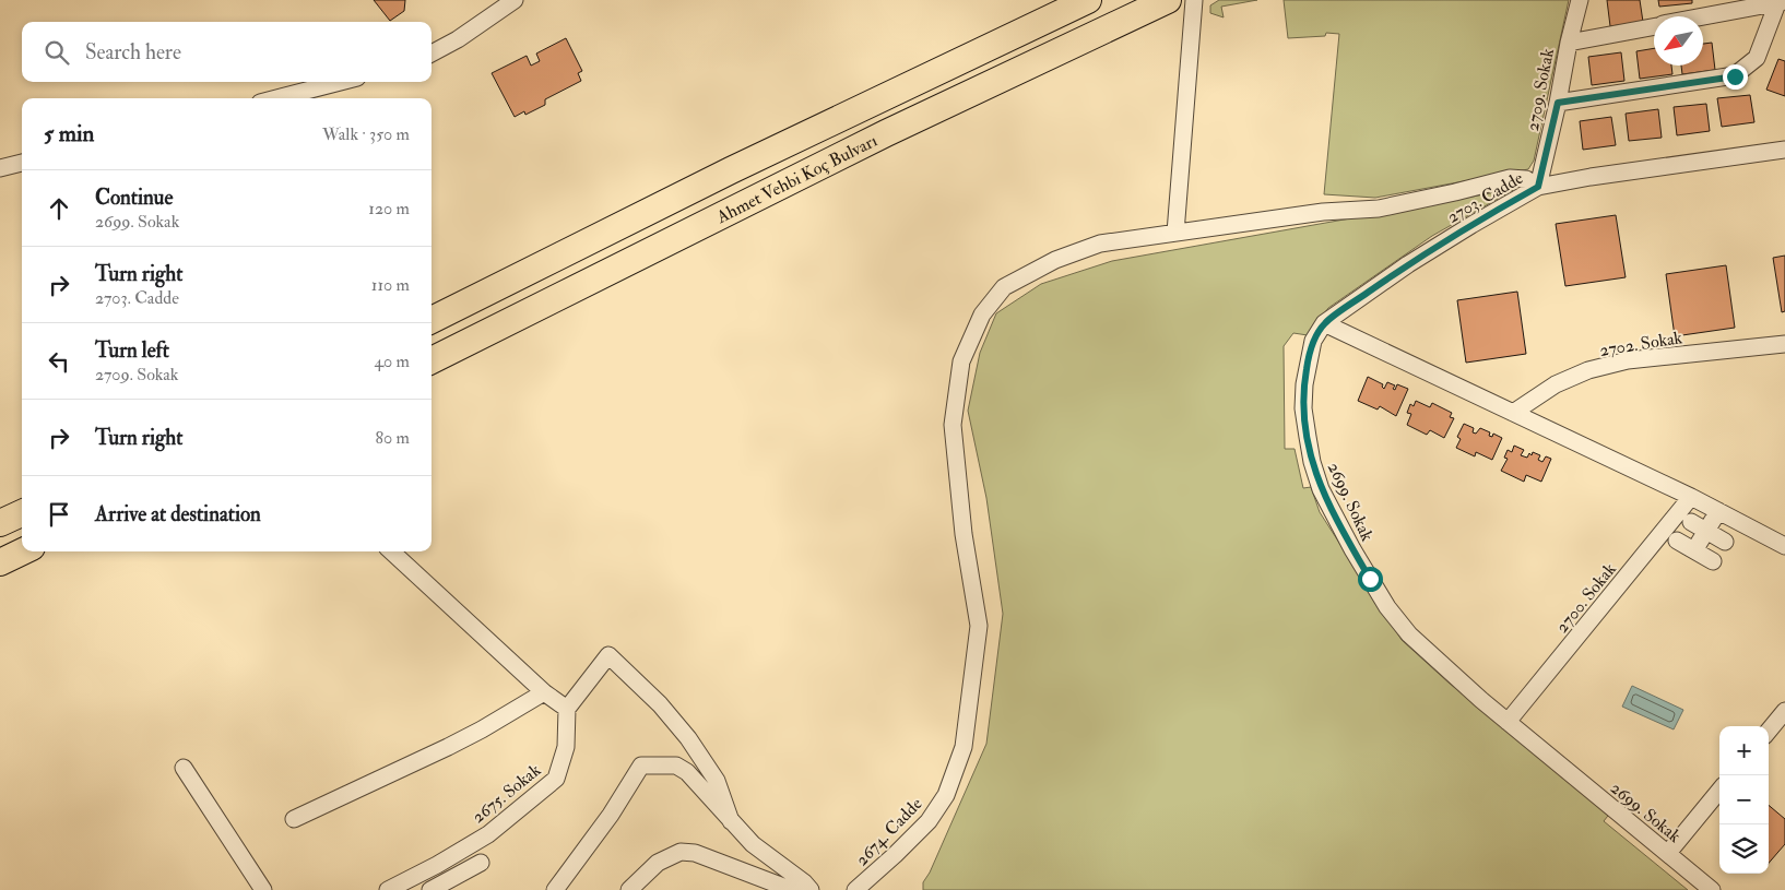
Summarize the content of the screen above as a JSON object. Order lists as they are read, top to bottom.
{
  "streets": {
    "main road": ["Ahmet Vehbi Koç Bulvarı"],
    "street": [
      "2709. Sokak",
      "2703. Cadde",
      "2702. Sokak",
      "2699. Sokak",
      "2700. Sokak",
      "2675. Sokak",
      "2674. Cadde"
    ]
  },
  "crossings": [
    ["2709. Sokak", "2703. Cadde"],
    ["2709. Sokak", "2674. Cadde"],
    ["2703. Cadde", "2699. Sokak"],
    ["2703. Cadde", "2674. Cadde"],
    ["2699. Sokak", "2700. Sokak"]
  ],
  "north": "bottom left",
  "page": {
    "search": "Search here",
    "heading": ["5 min", "Walk · 350 m"],
    "list": [
      ["Continue", "2699. Sokak", "120 m"],
      ["Turn right", "2703. Cadde", "110 m"],
      ["Turn left", "2709. Sokak", "40 m"],
      ["Turn right", "80 m"],
      "Arrive at destination"
    ],
    "map_buttons": ["+", "−"]
  }
}
